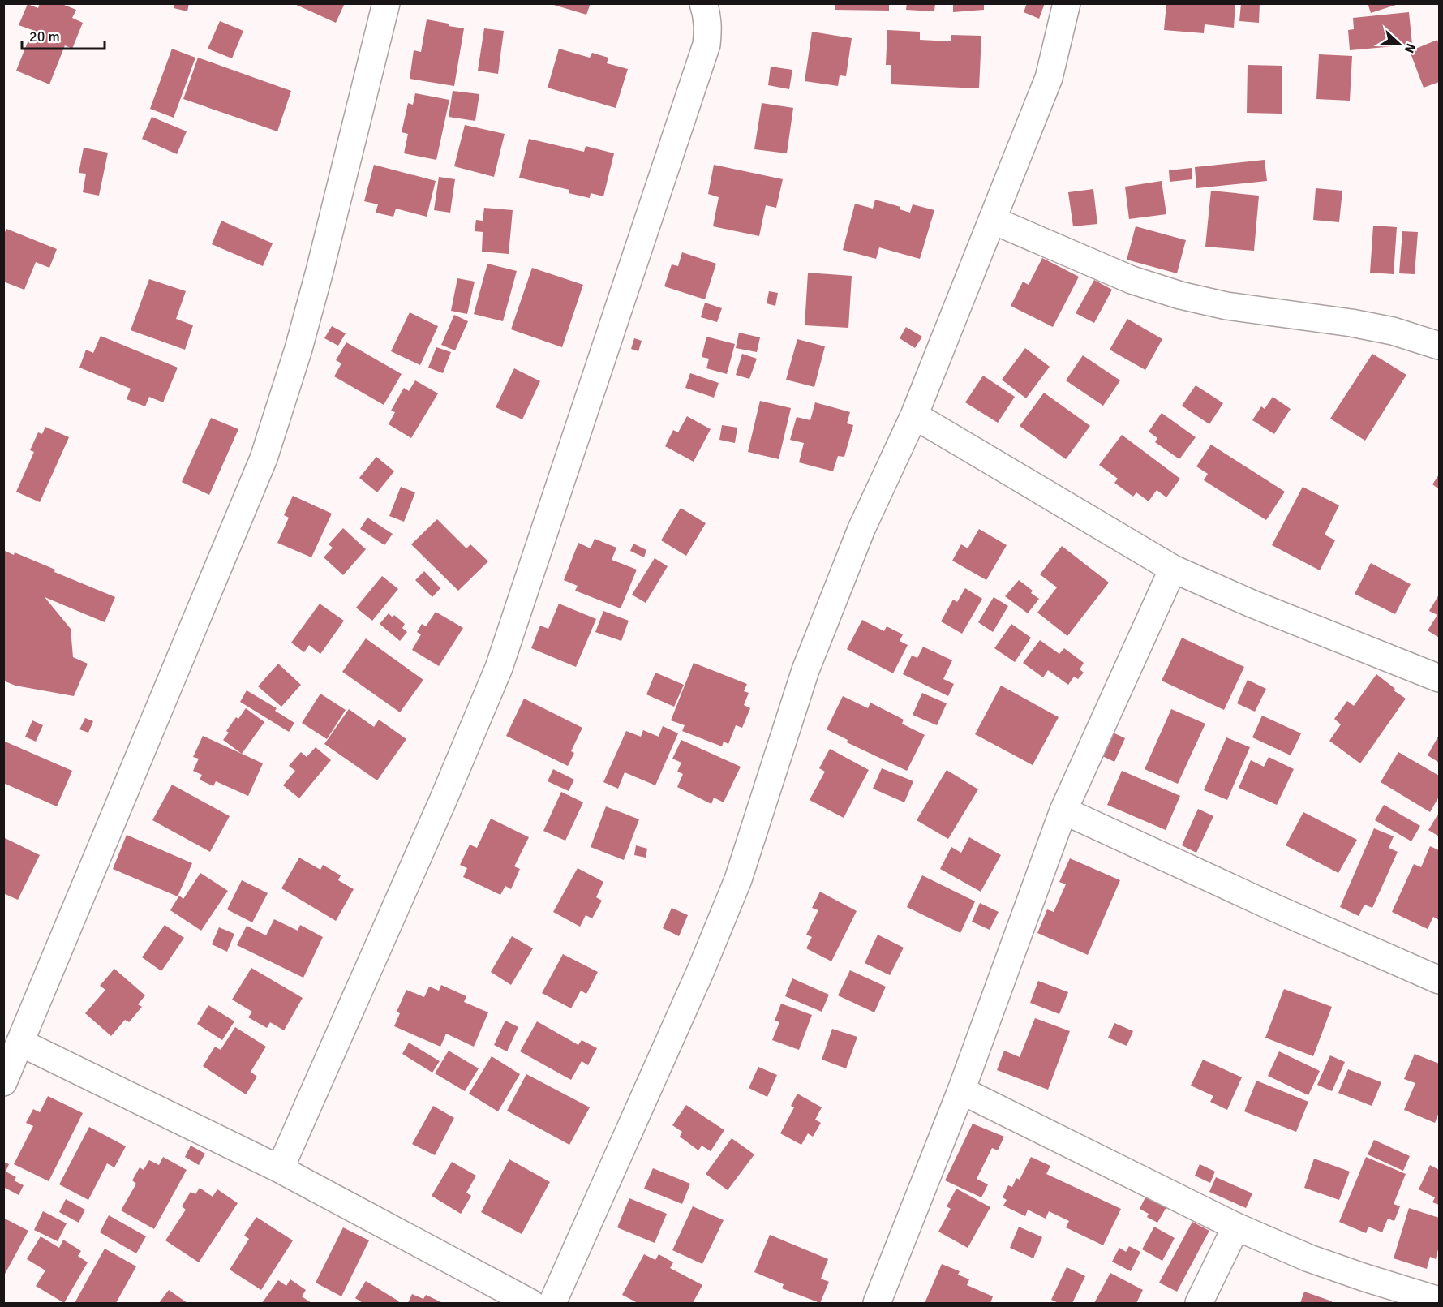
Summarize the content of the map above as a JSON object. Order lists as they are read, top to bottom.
{
  "scale_bar": "20 m",
  "north": "right"
}
